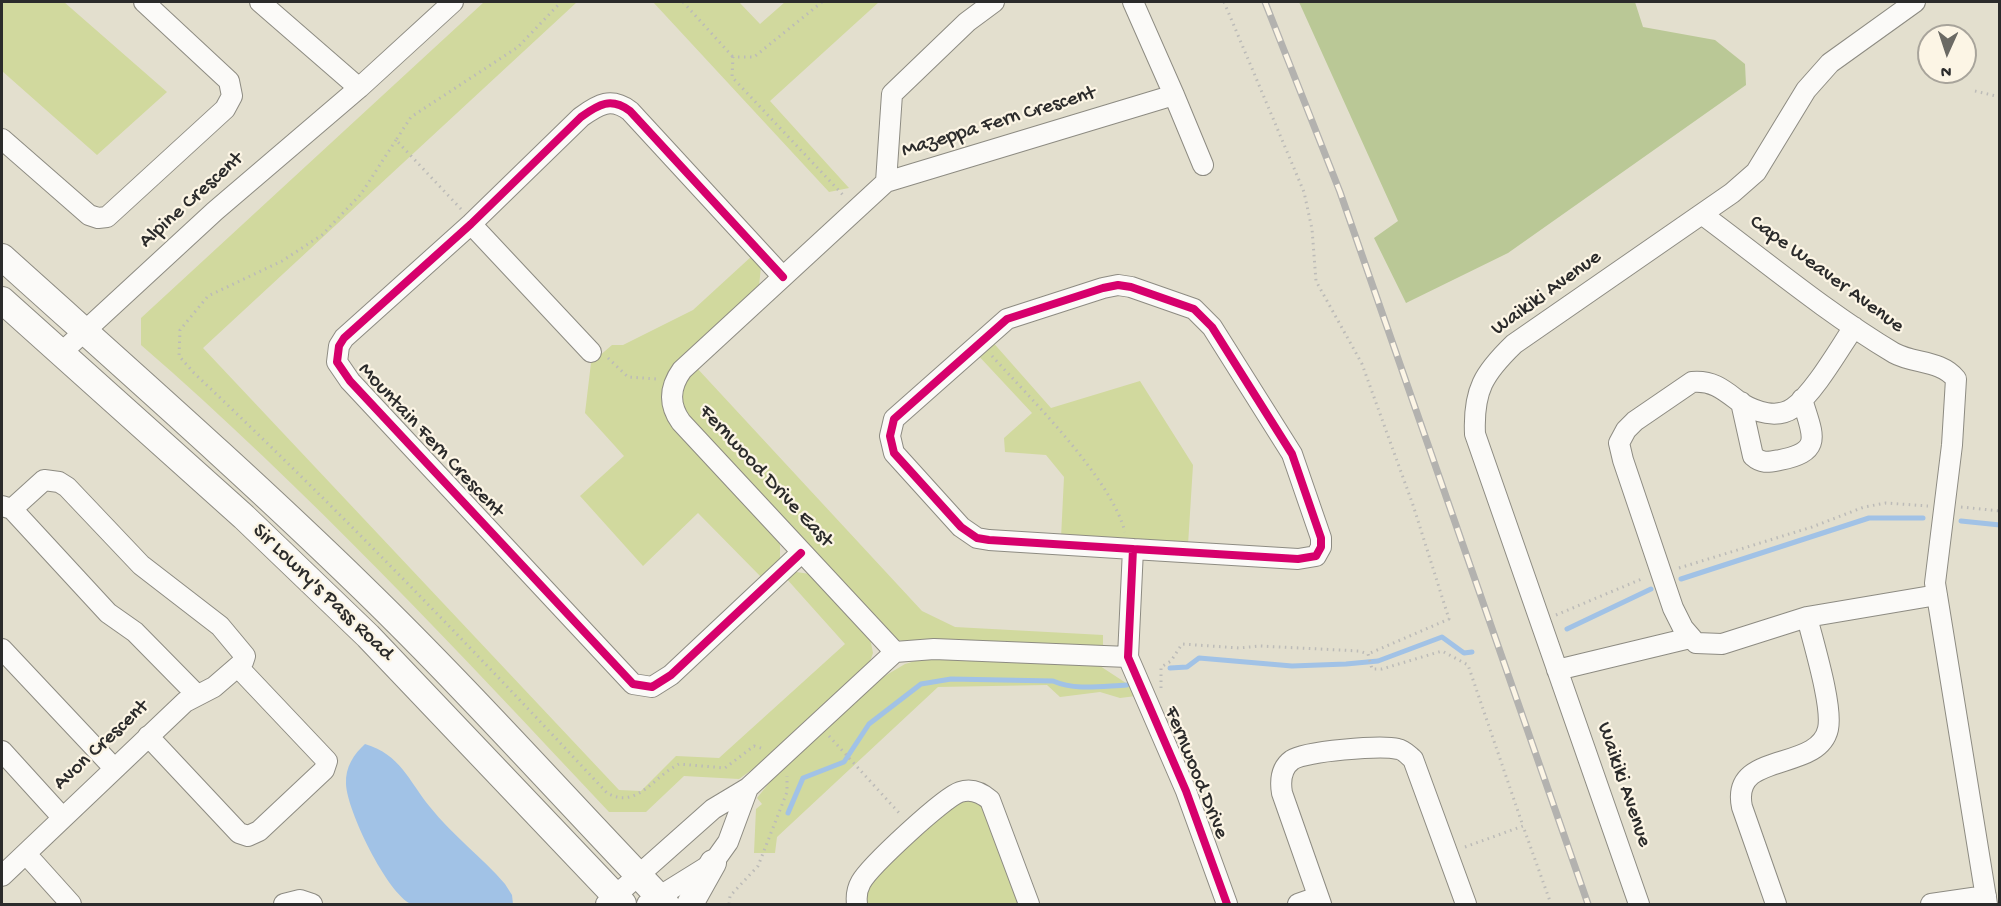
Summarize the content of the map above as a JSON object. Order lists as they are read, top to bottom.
{
  "streets": {
    "main road": ["Sir Lowry's Pass Road"],
    "street": [
      "Mazeppa Fern Crescent",
      "Alpine Crescent",
      "Cape Weaver Avenue",
      "Waikiki Avenue",
      "Mountain Fern Crescent",
      "Fernwood Drive East",
      "Avon Crescent",
      "Fernwood Drive"
    ]
  },
  "crossings": [
    ["Alpine Crescent", "Sir Lowry's Pass Road"],
    ["Cape Weaver Avenue", "Waikiki Avenue"],
    ["Mountain Fern Crescent", "Fernwood Drive East"]
  ],
  "north": "bottom"
}
